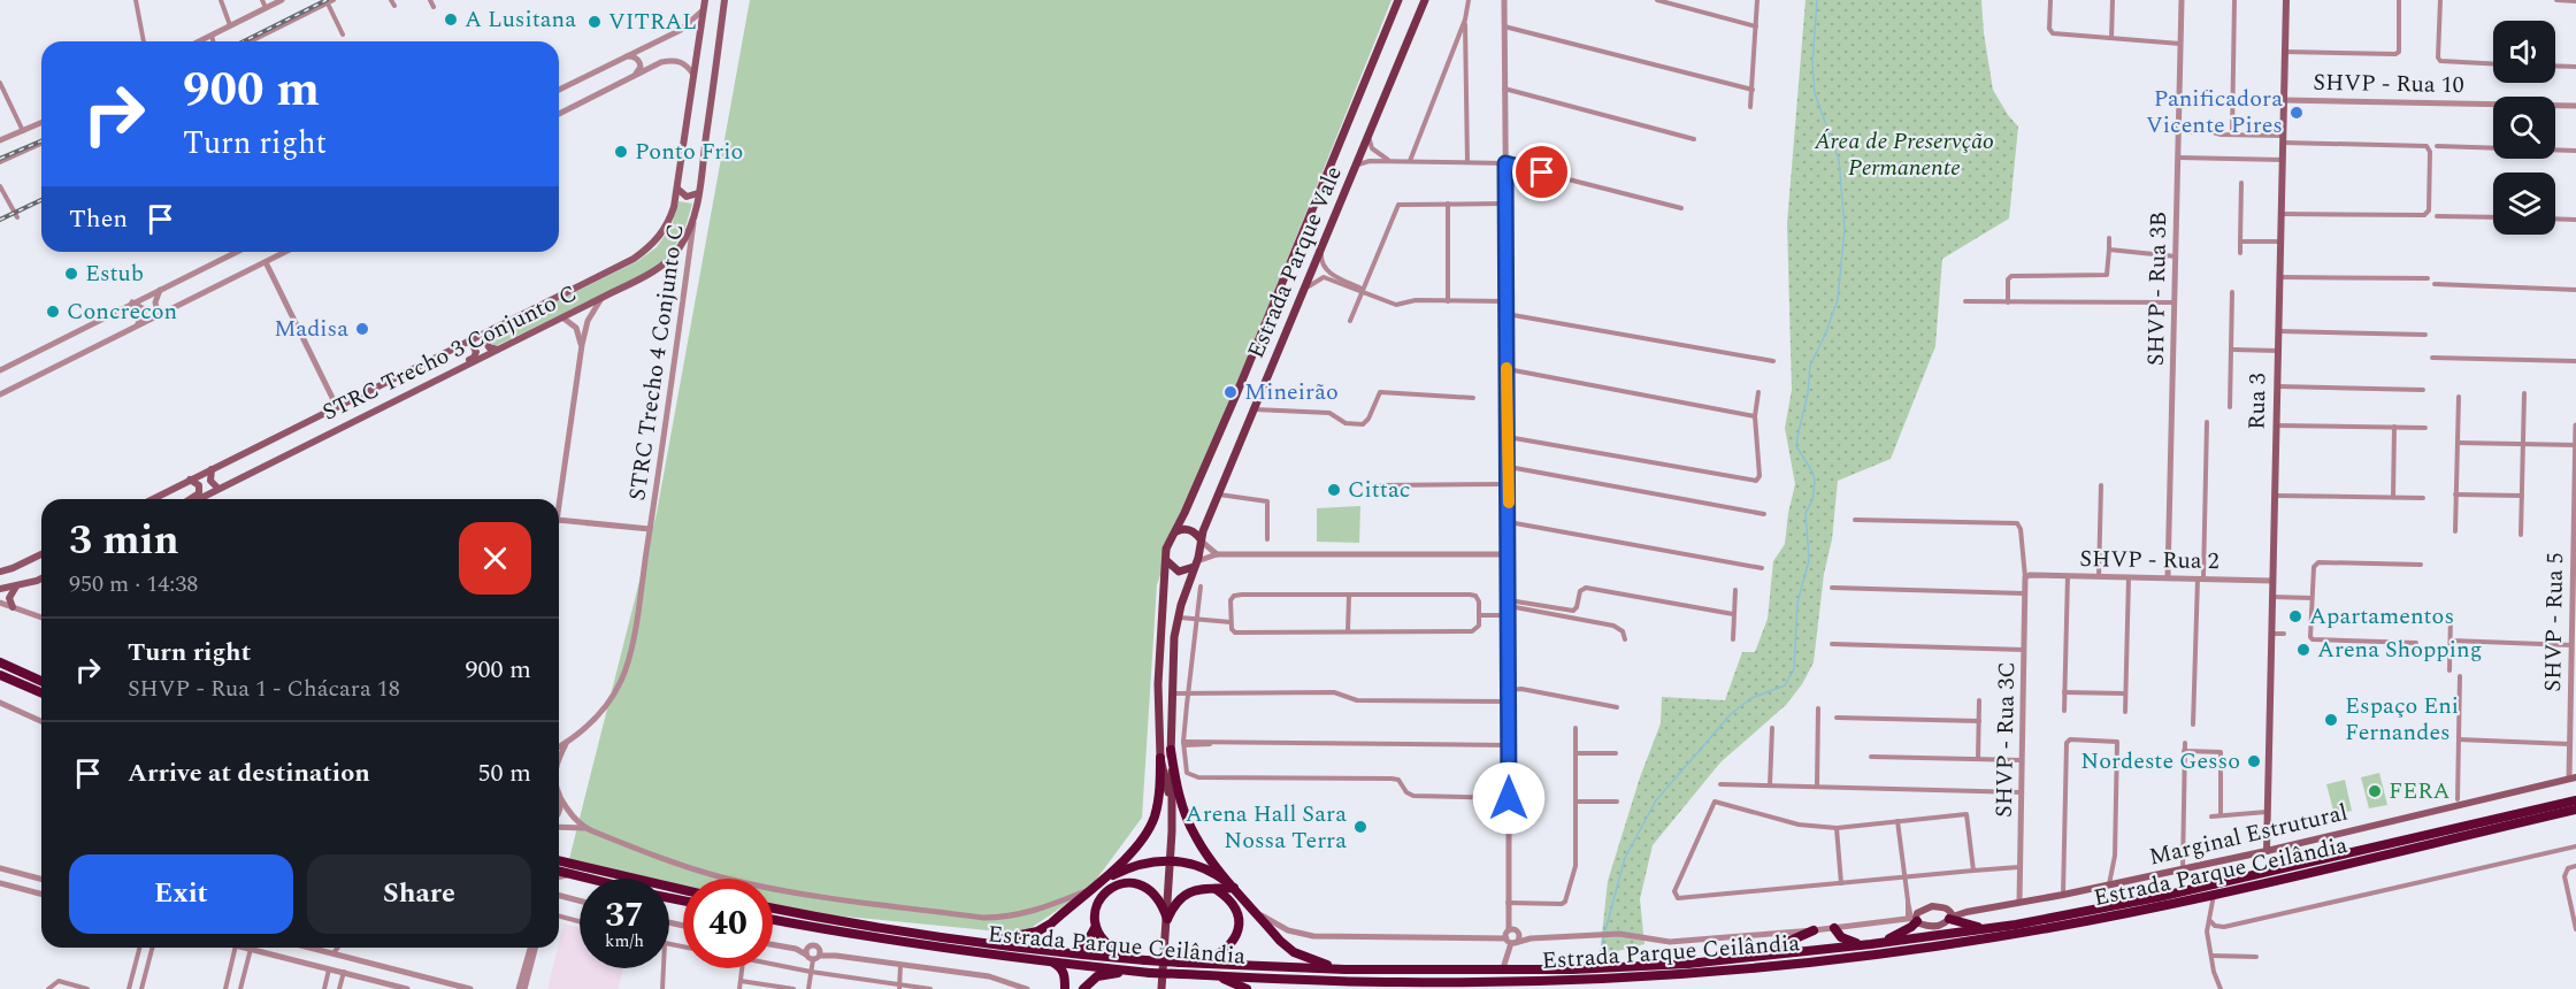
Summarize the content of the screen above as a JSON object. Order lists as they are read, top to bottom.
{
  "streets": {
    "highway": ["Estrada Parque Ceilândia"],
    "main road": [
      "Estrada Parque Vale",
      "STRC Trecho 3 Conjunto C",
      "Rua 3",
      "Marginal Estrutural"
    ],
    "street": [
      "SHVP - Rua 10",
      "SHVP - Rua 3B",
      "STRC Trecho 4 Conjunto C",
      "SHVP - Rua 2",
      "SHVP - Rua 5",
      "SHVP - Rua 3C"
    ]
  },
  "crossings": [
    ["SHVP - Rua 10", "Rua 3"],
    ["SHVP - Rua 3B", "SHVP - Rua 2"],
    ["STRC Trecho 3 Conjunto C", "STRC Trecho 4 Conjunto C"],
    ["Rua 3", "SHVP - Rua 2"],
    ["Rua 3", "Marginal Estrutural"],
    ["SHVP - Rua 2", "SHVP - Rua 3C"],
    ["SHVP - Rua 5", "Marginal Estrutural"],
    ["SHVP - Rua 3C", "Marginal Estrutural"]
  ],
  "parks": ["Área de Preservção Permanente"],
  "places": [
    "A Lusitana",
    "VITRAL",
    "Panificadora Vicente Pires",
    "Ponto Frio",
    "Estub",
    "Concrecon",
    "Madisa",
    "Mineirão",
    "Cittac",
    "Apartamentos",
    "Arena Shopping",
    "Espaço Eni Fernandes",
    "Nordeste Gesso",
    "FERA",
    "Arena Hall Sara Nossa Terra"
  ],
  "page": {
    "turn": ["900 m", "Turn right"],
    "then": "Then",
    "heading": ["3 min", "950 m · 14:38"],
    "list": [
      {
        "name": "Turn right",
        "note": "SHVP - Rua 1 - Chácara 18",
        "value": "900 m"
      },
      {
        "name": "Arrive at destination",
        "value": "50 m"
      }
    ],
    "buttons": ["Exit", "Share"],
    "speed": "37 km/h",
    "limit": "40"
  }
}
